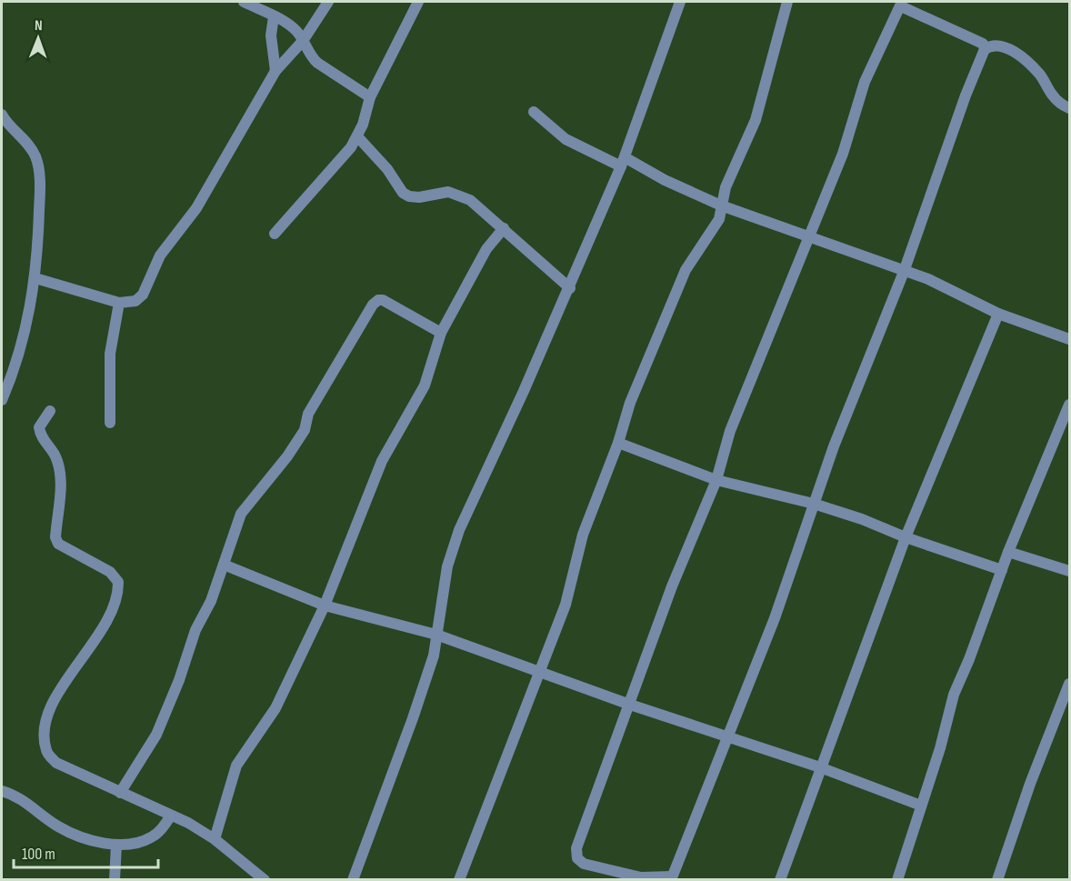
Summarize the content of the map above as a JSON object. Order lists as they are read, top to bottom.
{
  "scale_bar": "100 m",
  "north": "top"
}
